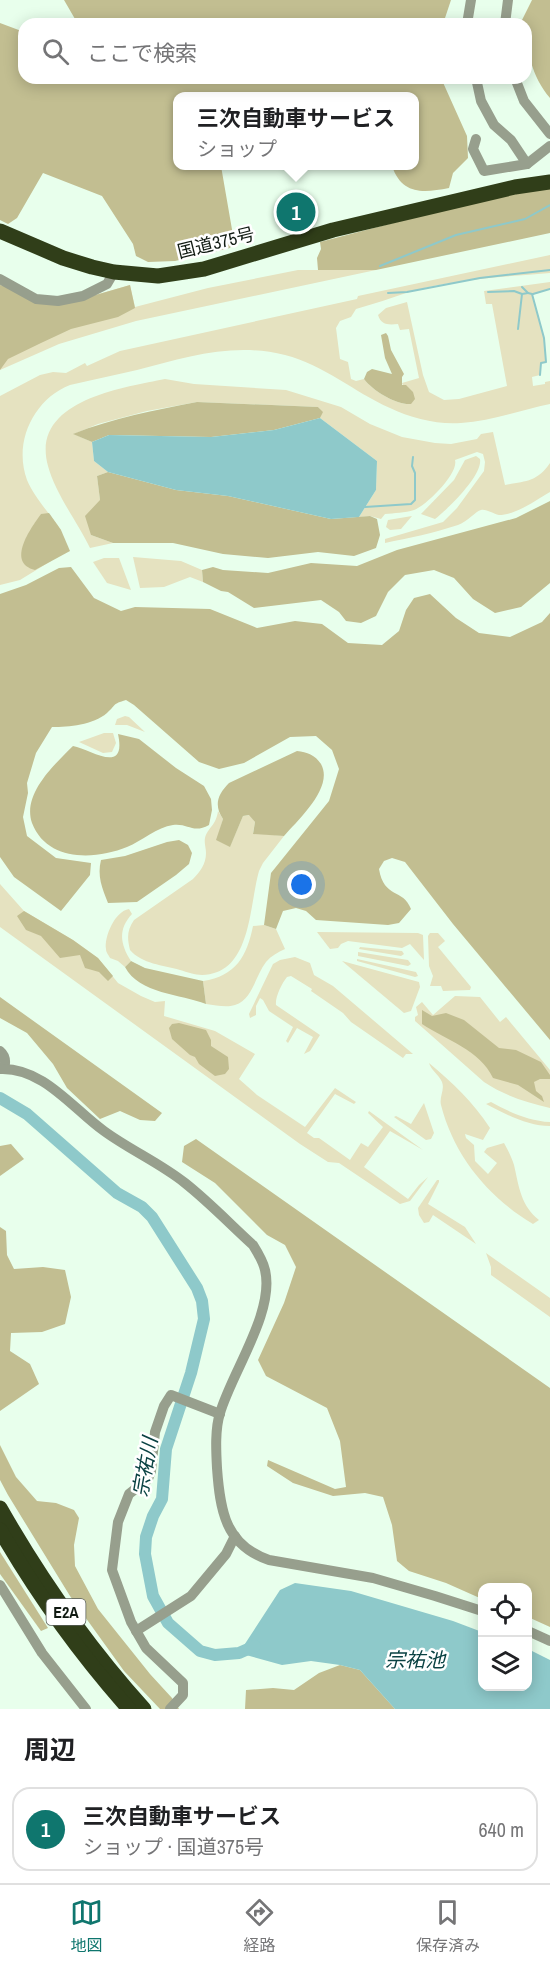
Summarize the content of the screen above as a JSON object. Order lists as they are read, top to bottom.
{
  "streets": {
    "highway": ["国道375号", "E2A"]
  },
  "water": ["宗祐川", "宗祐池"],
  "page": {
    "search": "ここで検索",
    "popup": ["三次自動車サービス", "ショップ"],
    "pins": "1",
    "heading": "周辺",
    "list": [
      {
        "mark": "1",
        "name": "三次自動車サービス",
        "note": "ショップ · 国道375号",
        "value": "640 m"
      }
    ],
    "nav": ["地図", "経路", "保存済み"]
  }
}
